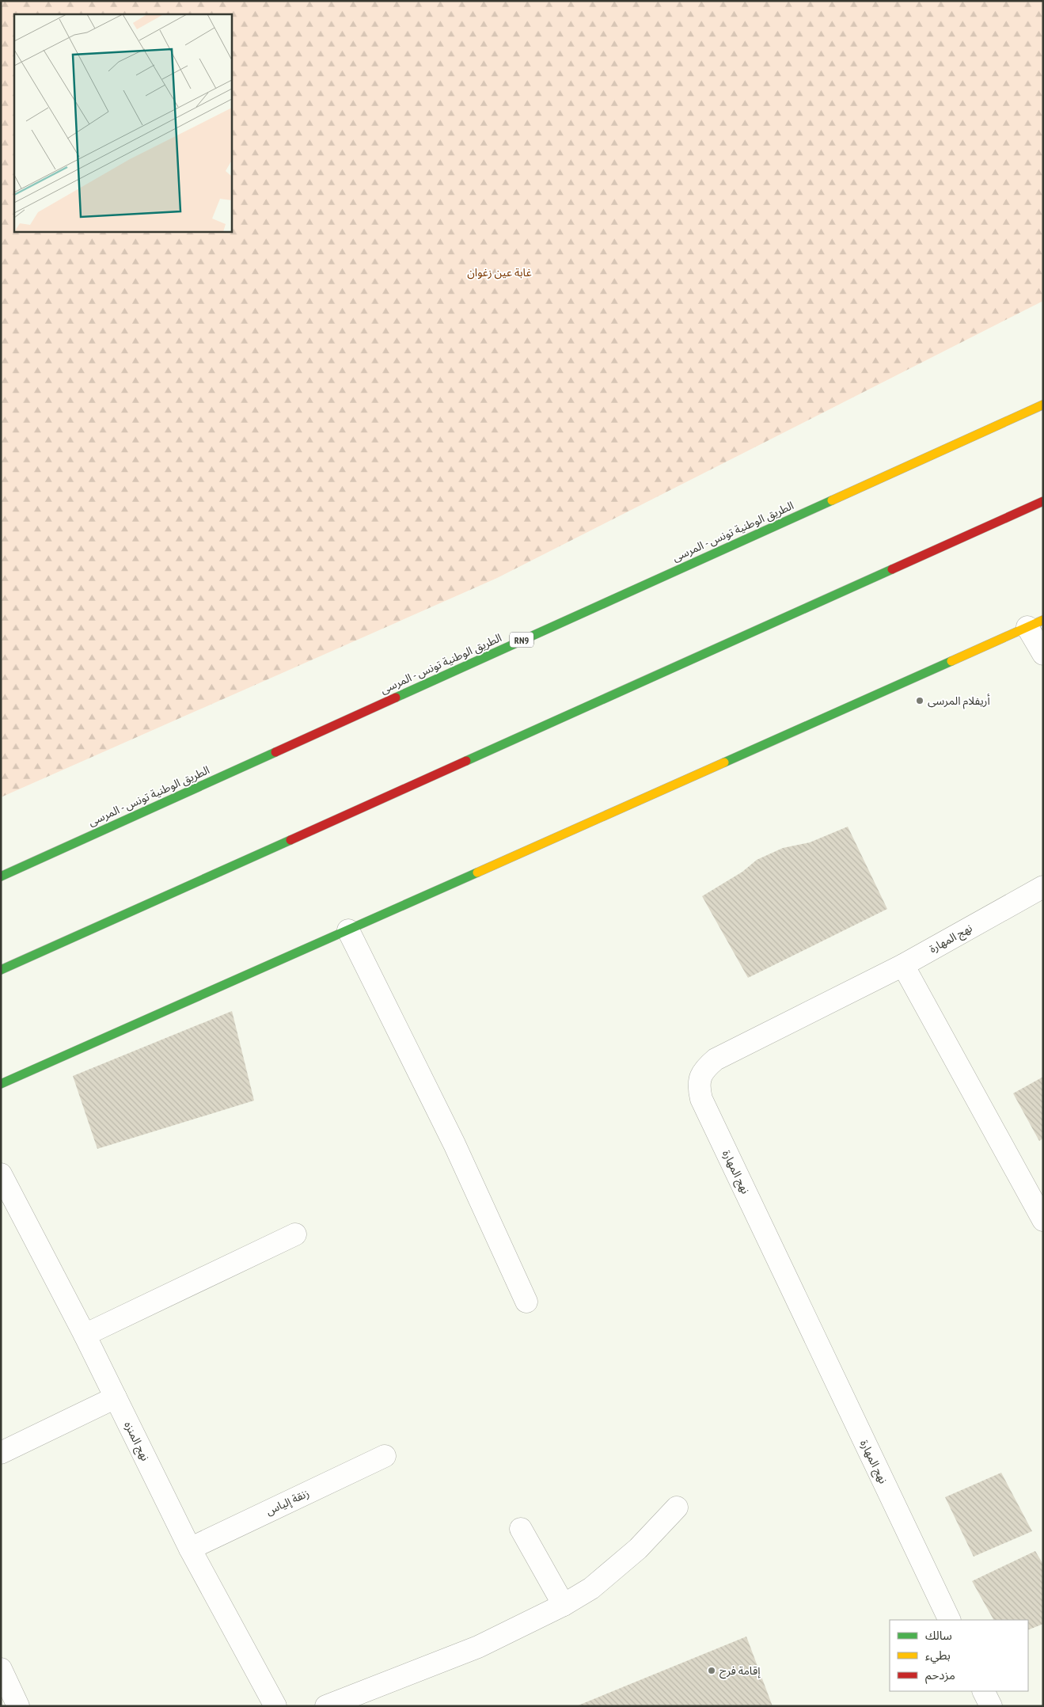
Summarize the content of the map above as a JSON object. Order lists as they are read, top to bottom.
{
  "streets": {
    "main road": ["الطريق الوطنية تونس - المرسى", "RN9"],
    "street": ["نهج المهارة", "نهج المنزه", "زنقة إلياس"]
  },
  "crossings": [
    ["نهج المنزه", "زنقة إلياس"]
  ],
  "parks": ["غابة عين زغوان"],
  "places": ["أريفلام المرسى", "إقامة فرح"],
  "legend": ["سالك", "بطيء", "مزدحم"]
}
